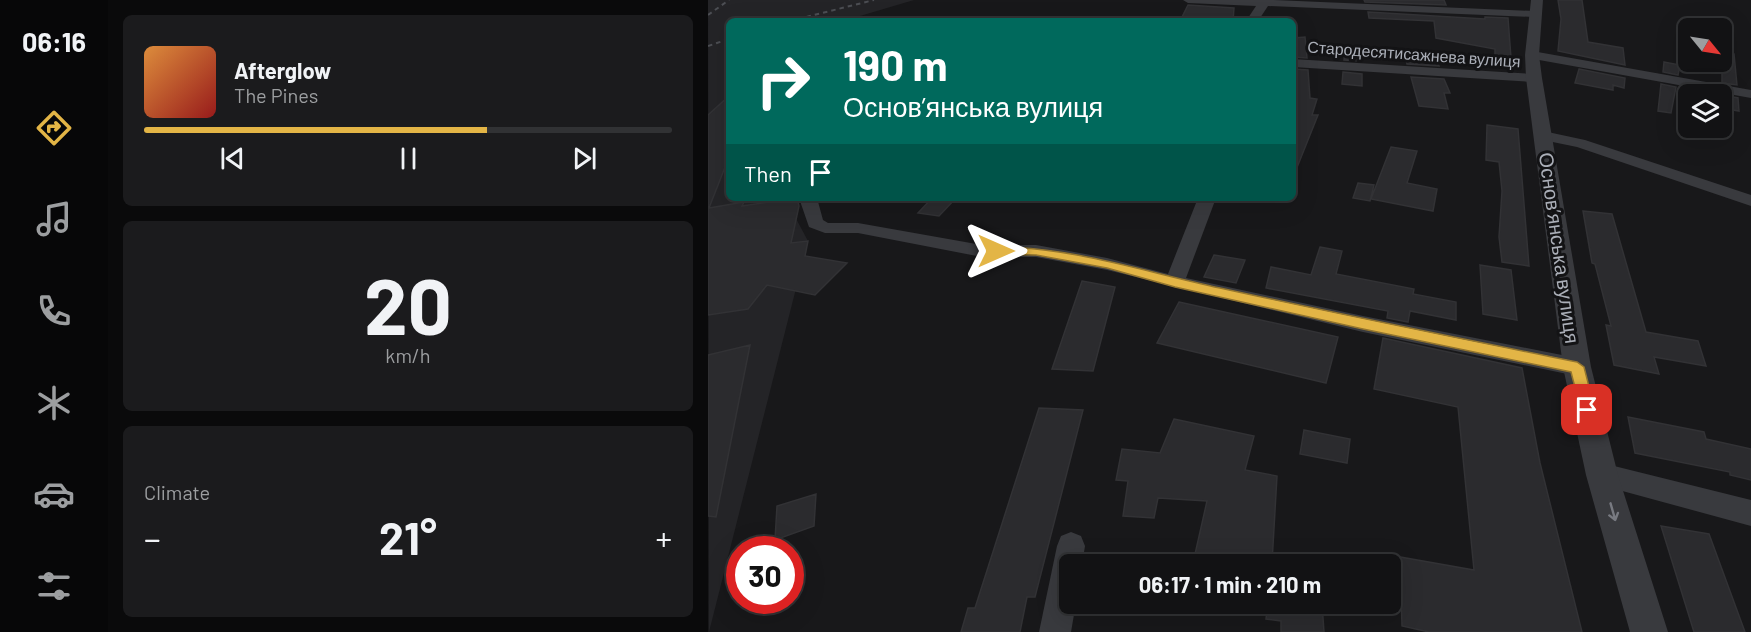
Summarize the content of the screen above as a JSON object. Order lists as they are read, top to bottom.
{
  "streets": {
    "street": ["Стародесятисажнева вулиця", "Основ’янська вулиця"]
  },
  "crossings": [
    ["Стародесятисажнева вулиця", "Основ’янська вулиця"]
  ],
  "north": "bottom right",
  "page": {
    "tabs": "06:16",
    "turn": ["190 m", "Основ’янська вулиця"],
    "song": ["Afterglow", "The Pines"],
    "then": "Then",
    "tile": [
      ["20", "km/h"],
      "Climate"
    ],
    "heat": ["−", "21°", "+"],
    "limit": "30",
    "trip": "06:17 · 1 min · 210 m"
  }
}
